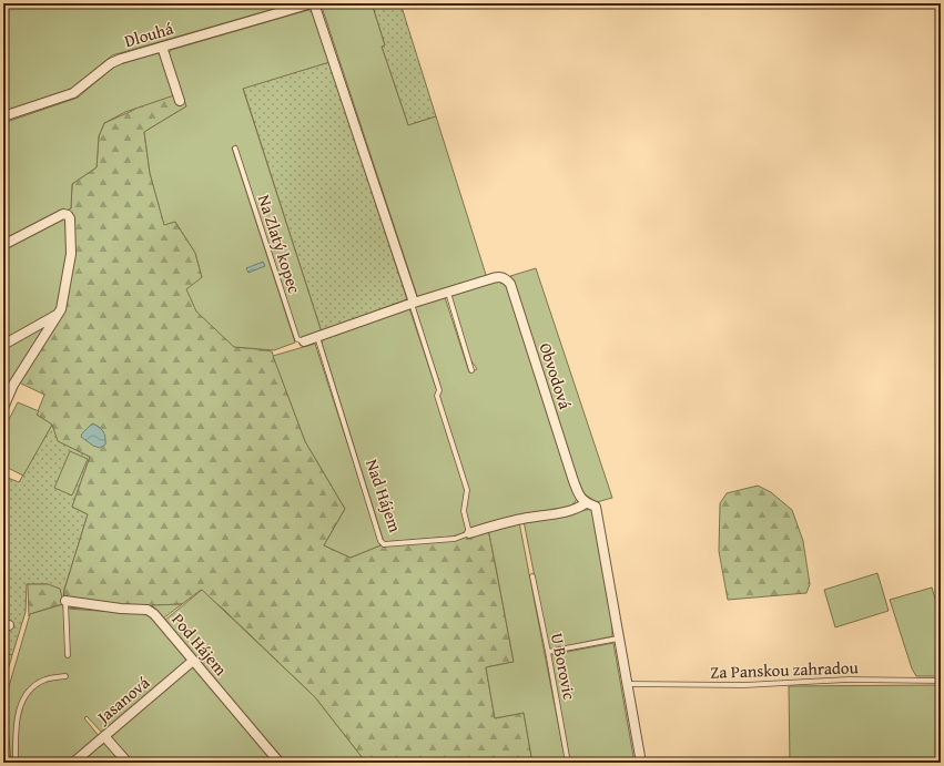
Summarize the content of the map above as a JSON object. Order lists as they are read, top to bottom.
{
  "streets": {
    "street": [
      "Dlouhá",
      "Obvodová",
      "Nad Hájem",
      "Pod Hájem",
      "Jasanová"
    ],
    "lane": ["Na Zlatý kopec", "U Borovic", "Za Panskou zahradou"]
  },
  "crossings": [
    ["Dlouhá", "Obvodová"],
    ["Na Zlatý kopec", "Obvodová"],
    ["Obvodová", "Nad Hájem"],
    ["Obvodová", "Za Panskou zahradou"],
    ["Pod Hájem", "Jasanová"]
  ]
}
